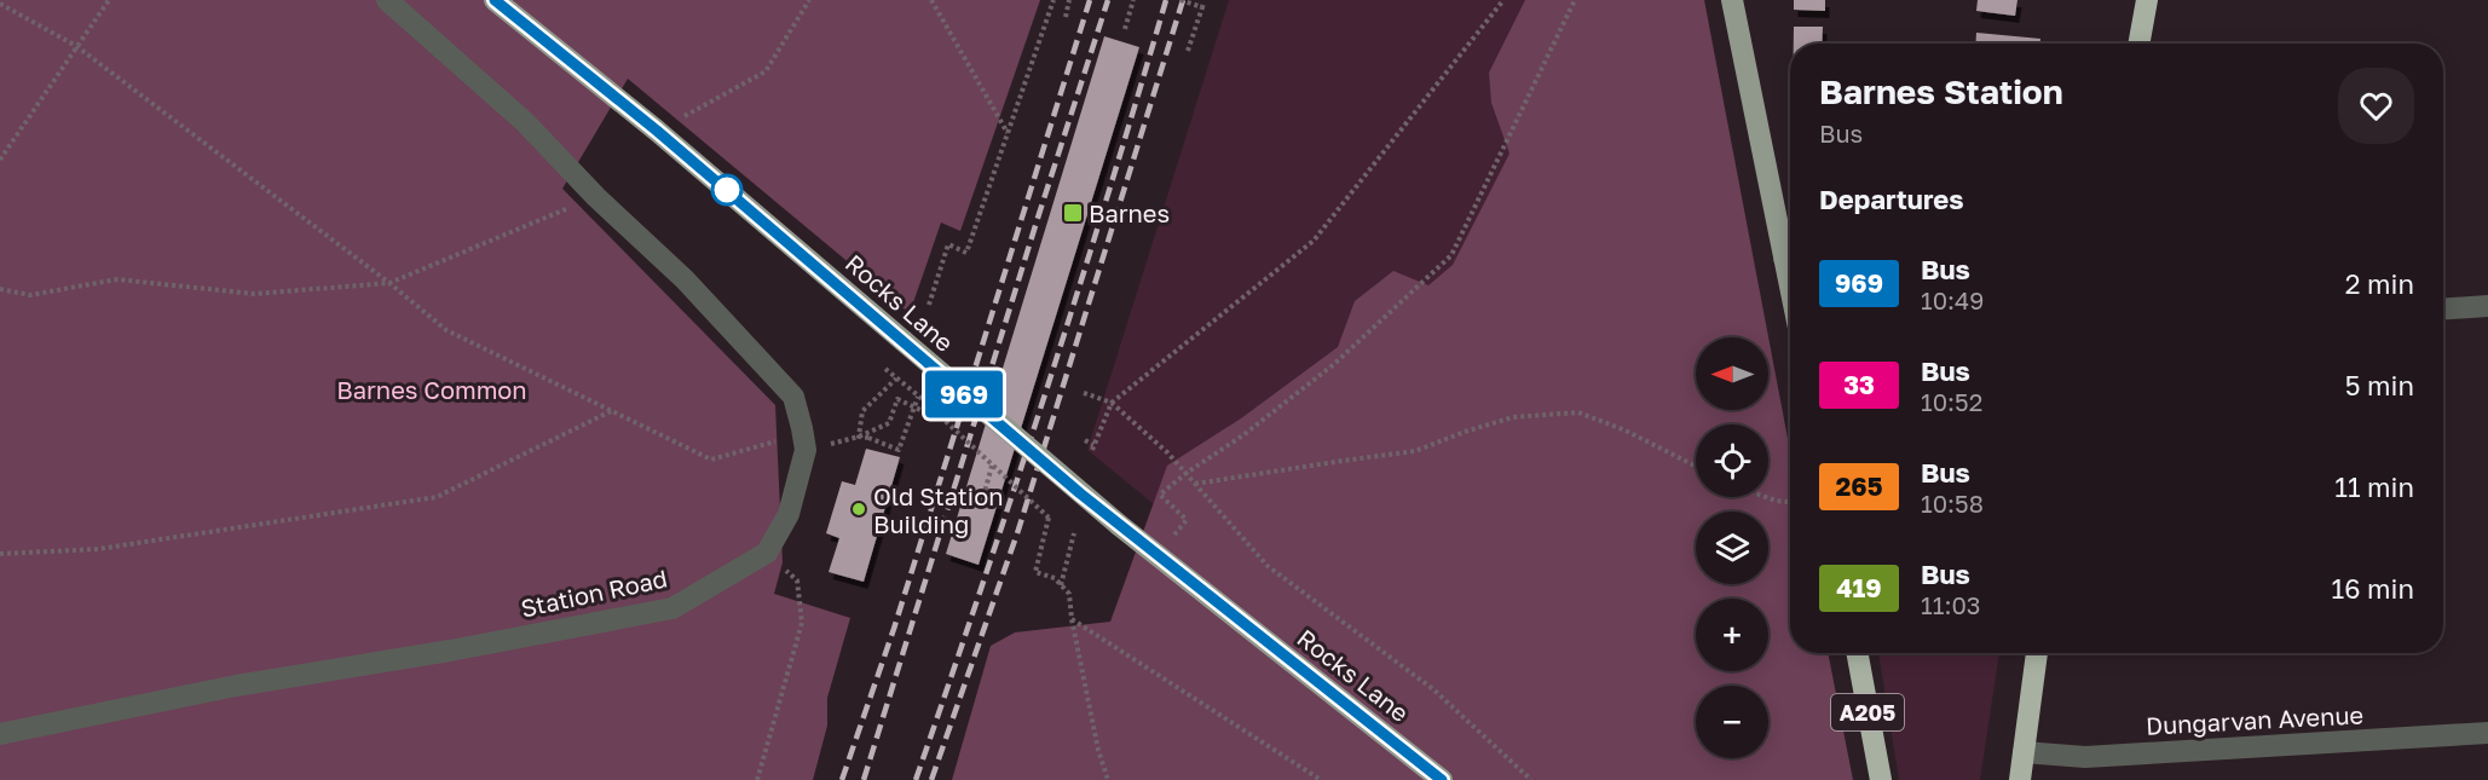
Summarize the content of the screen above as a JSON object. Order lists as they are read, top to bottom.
{
  "streets": {
    "highway": ["A205"],
    "main road": ["Rocks Lane"],
    "street": ["Station Road", "Dungarvan Avenue"]
  },
  "parks": ["Barnes Common"],
  "places": {
    "transit": ["Barnes"],
    "other": ["Old Station Building"]
  },
  "lines": ["bus line 969"],
  "north": "left",
  "page": {
    "on_map": "969",
    "heading": [
      ["Barnes Station", "Bus"],
      "Departures"
    ],
    "list": [
      {
        "mark": "969",
        "name": "Bus",
        "note": "10:49",
        "value": "2 min"
      },
      {
        "mark": "33",
        "name": "Bus",
        "note": "10:52",
        "value": "5 min"
      },
      {
        "mark": "265",
        "name": "Bus",
        "note": "10:58",
        "value": "11 min"
      },
      {
        "mark": "419",
        "name": "Bus",
        "note": "11:03",
        "value": "16 min"
      }
    ],
    "map_buttons": ["+", "−"]
  }
}
